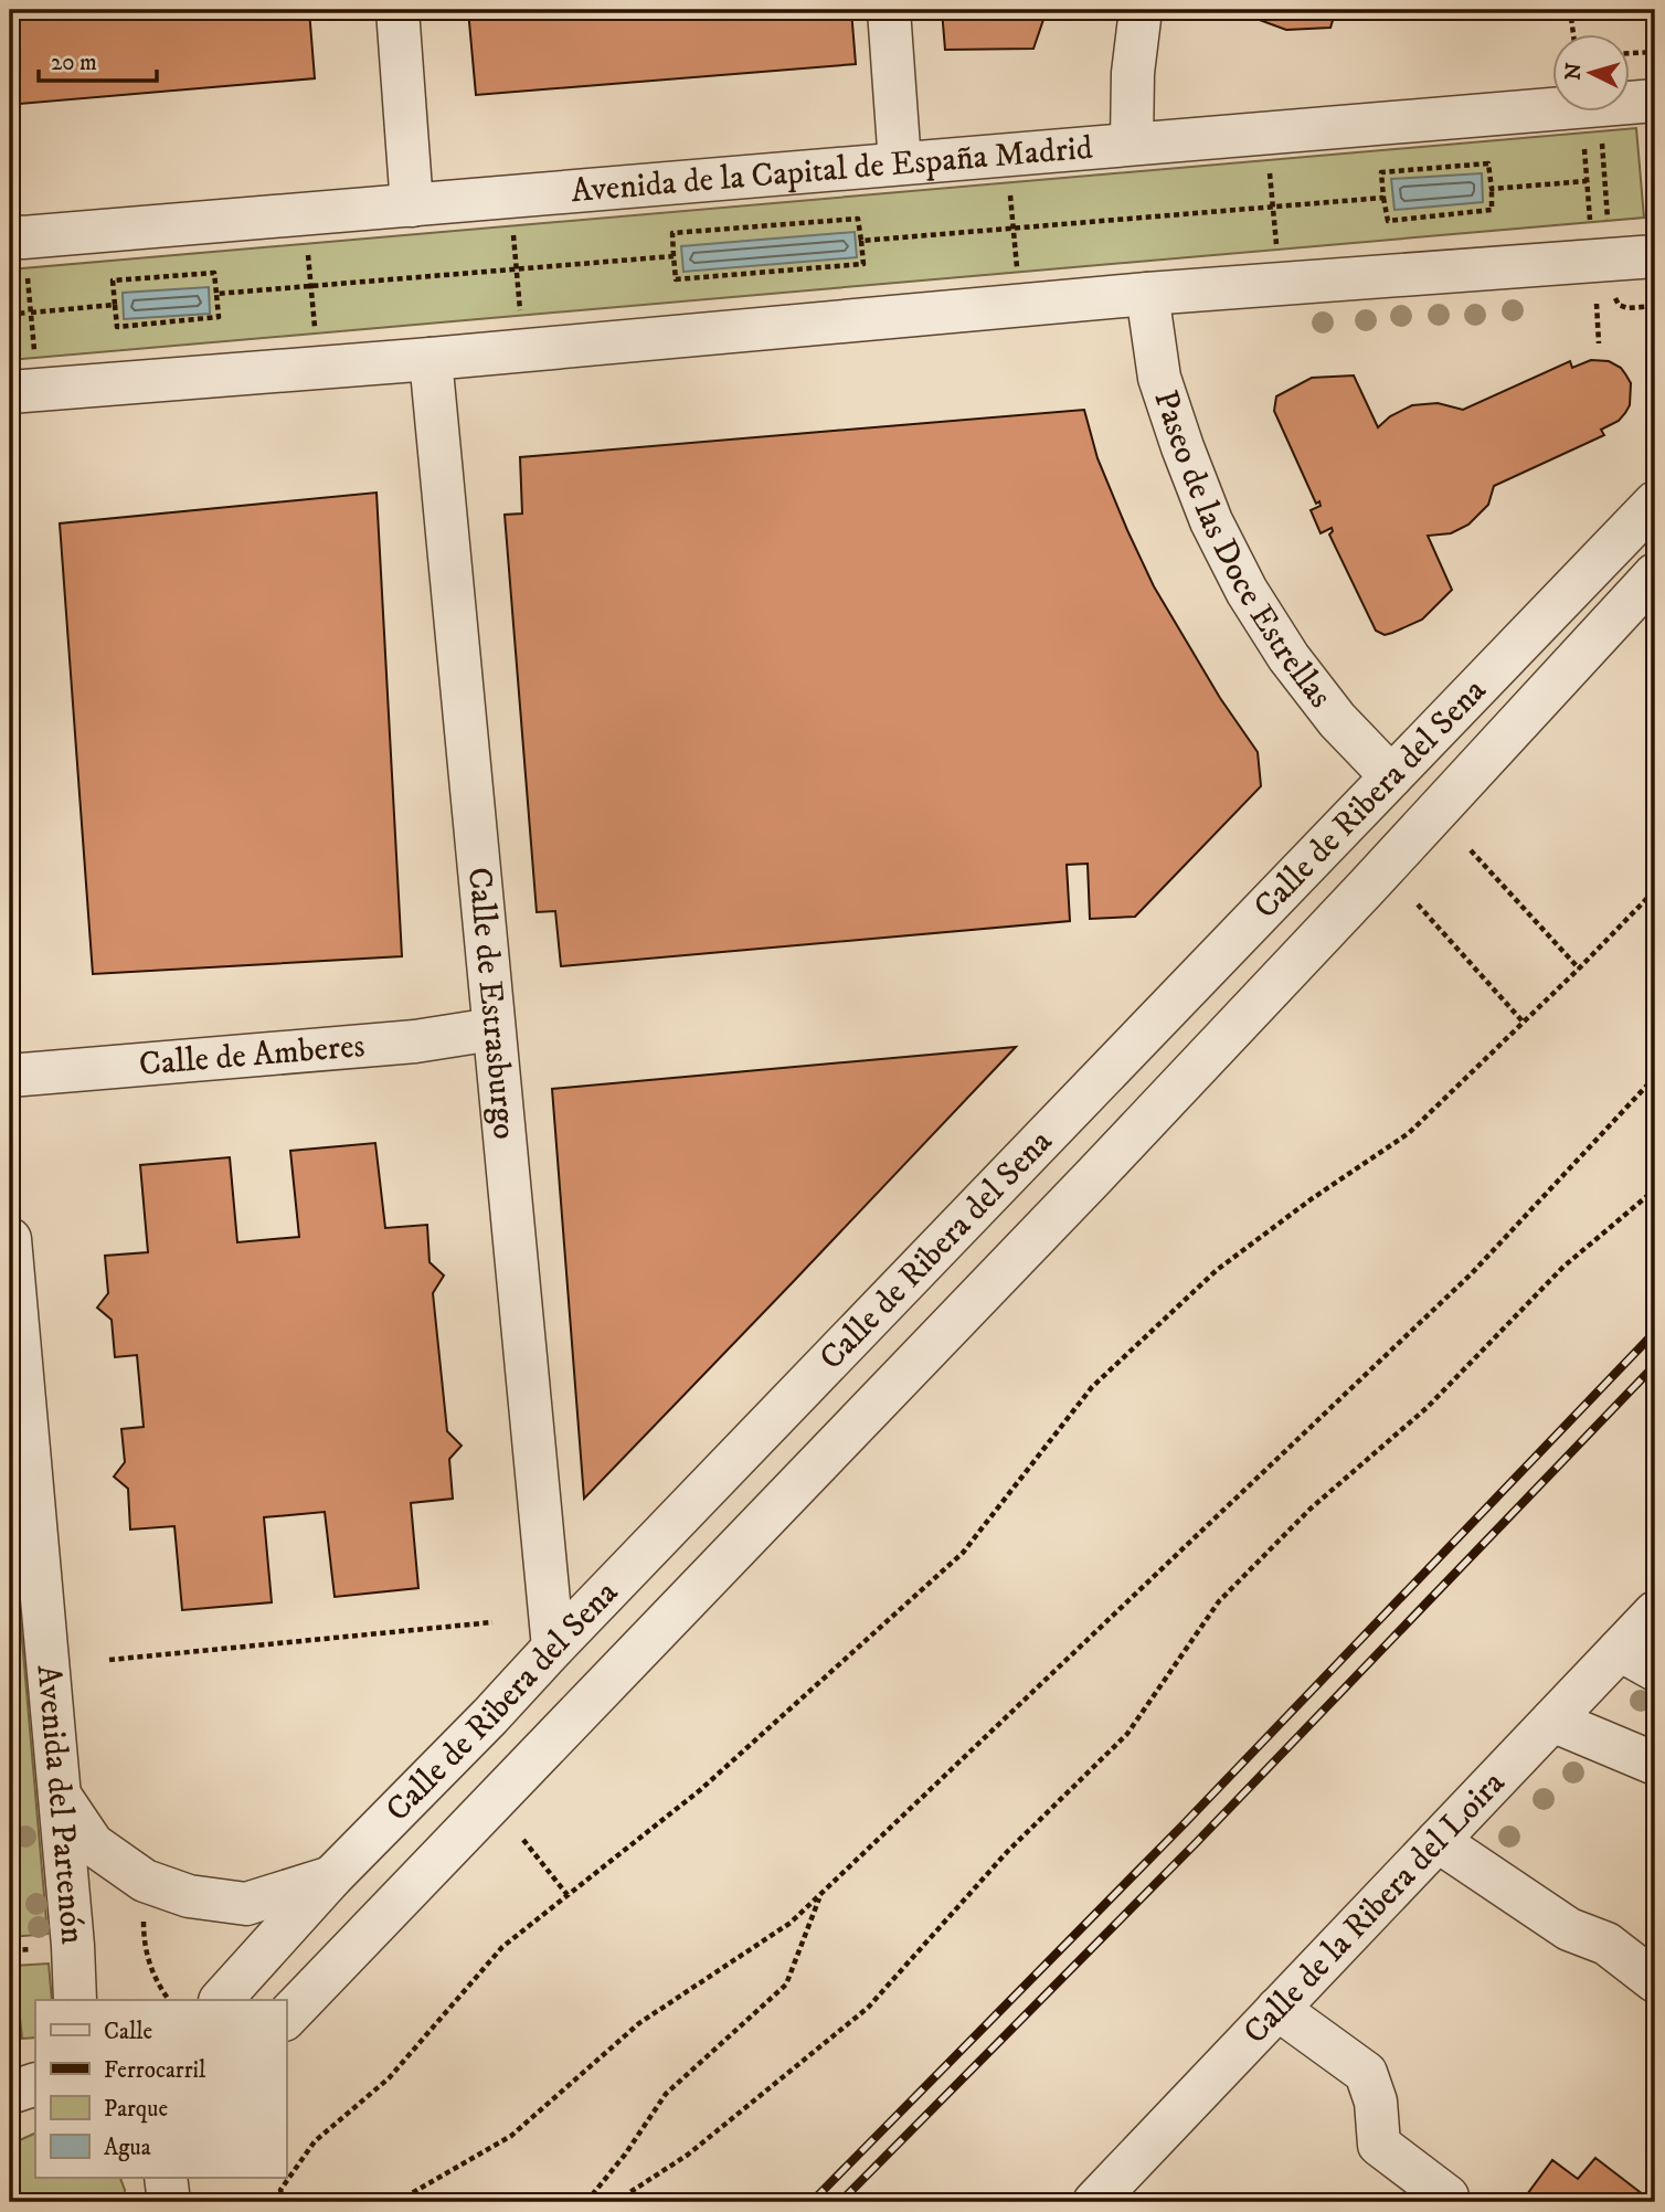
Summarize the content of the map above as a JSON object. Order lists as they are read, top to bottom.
{
  "streets": {
    "street": [
      "Avenida de la Capital de España Madrid",
      "Paseo de las Doce Estrellas",
      "Calle de Ribera del Sena",
      "Calle de Estrasburgo",
      "Calle de Amberes",
      "Avenida del Partenón",
      "Calle de la Ribera del Loira"
    ]
  },
  "crossings": [
    ["Paseo de las Doce Estrellas", "Calle de Ribera del Sena"],
    ["Calle de Ribera del Sena", "Calle de Estrasburgo"],
    ["Calle de Estrasburgo", "Calle de Amberes"]
  ],
  "legend": [
    "Calle",
    "Ferrocarril",
    "Parque",
    "Agua"
  ],
  "scale_bar": "20 m",
  "north": "left"
}
